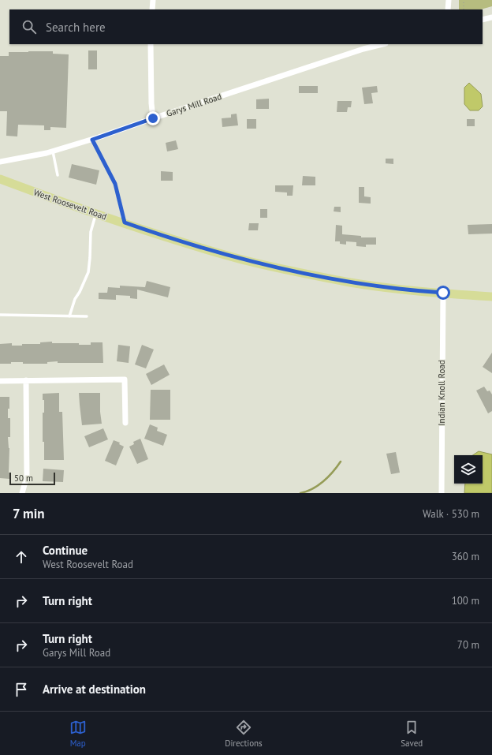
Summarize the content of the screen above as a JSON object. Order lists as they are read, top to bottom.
{
  "streets": {
    "main road": ["West Roosevelt Road"],
    "street": ["Garys Mill Road", "Indian Knoll Road"]
  },
  "crossings": [
    ["West Roosevelt Road", "Indian Knoll Road"]
  ],
  "scale_bar": "50 m",
  "page": {
    "search": "Search here",
    "scale": "50 m",
    "heading": ["7 min", "Walk · 530 m"],
    "list": [
      ["Continue", "West Roosevelt Road", "360 m"],
      ["Turn right", "100 m"],
      ["Turn right", "Garys Mill Road", "70 m"],
      "Arrive at destination"
    ],
    "nav": ["Map", "Directions", "Saved"]
  }
}
